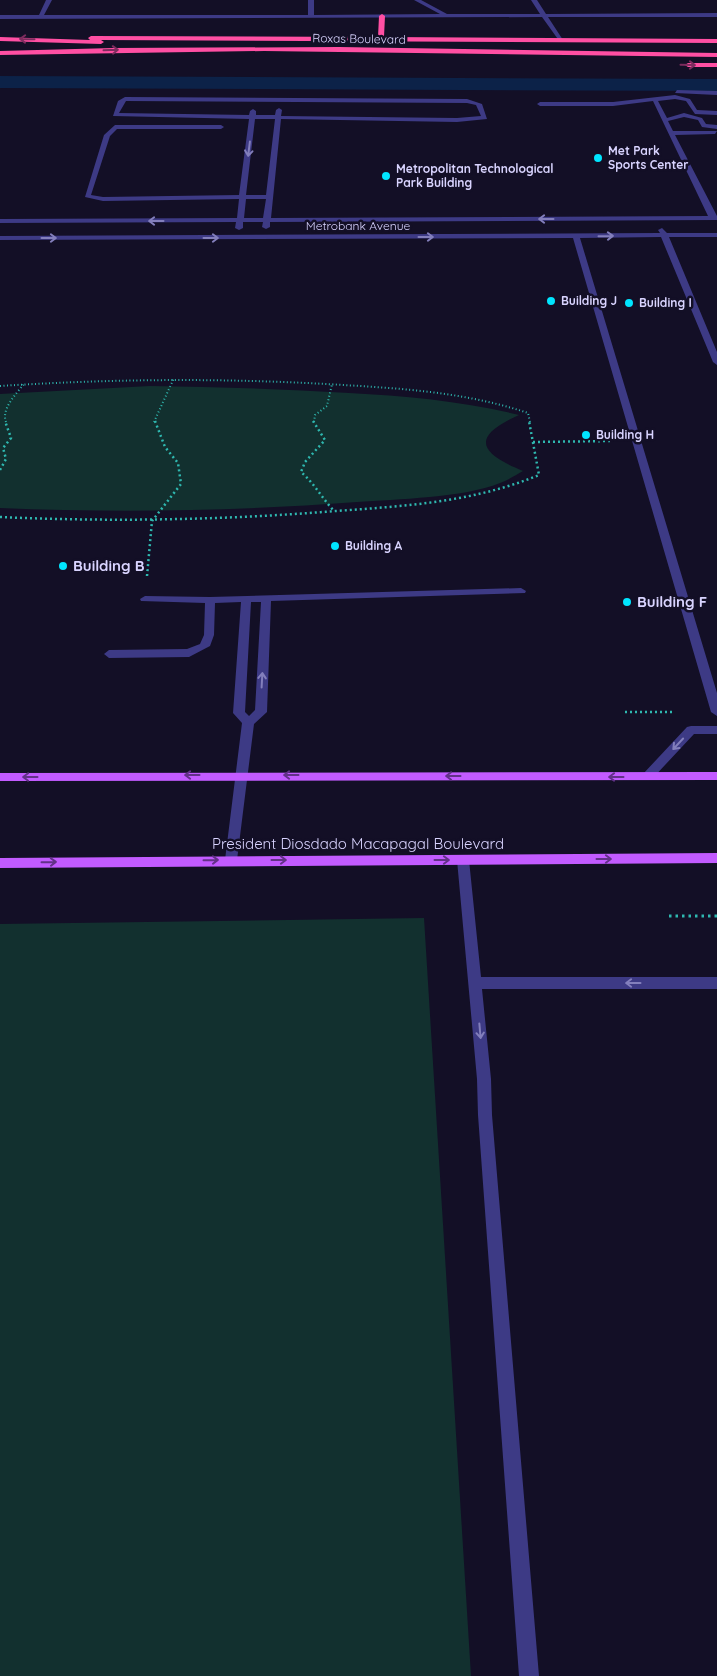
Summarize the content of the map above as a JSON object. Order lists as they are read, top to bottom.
{
  "streets": {
    "highway": ["Roxas Boulevard"],
    "main road": ["President Diosdado Macapagal Boulevard"],
    "street": ["Metrobank Avenue"]
  },
  "places": [
    "Met Park Sports Center",
    "Metropolitan Technological Park Building",
    "Building J",
    "Building I",
    "Building H",
    "Building A",
    "Building B",
    "Building F"
  ]
}
